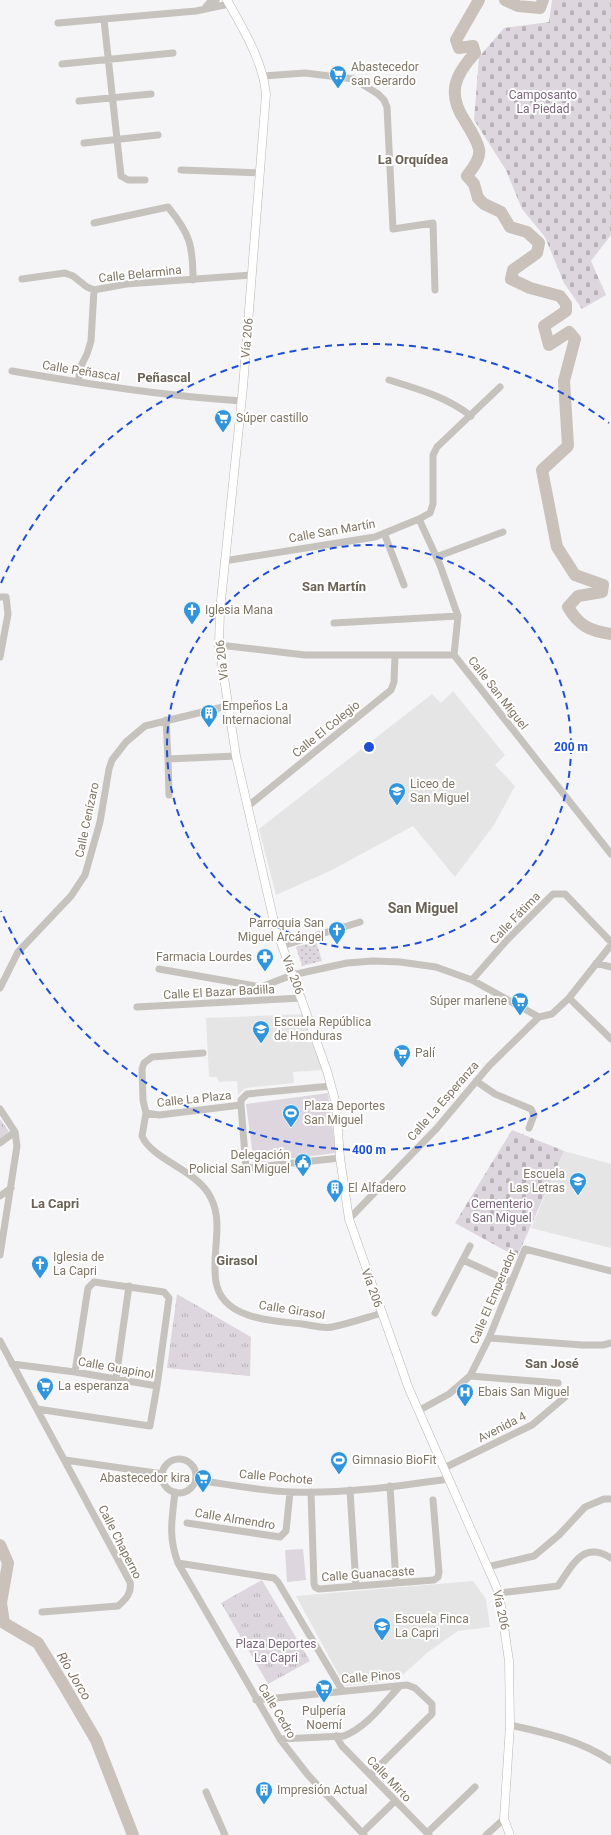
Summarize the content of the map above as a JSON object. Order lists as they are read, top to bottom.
{
  "streets": {
    "main road": ["Vía 206"],
    "street": [
      "Calle Belarmina",
      "Calle Peñascal",
      "Calle San Martín",
      "Calle San Miguel",
      "Calle El Colegio",
      "Calle Cenízaro",
      "Calle Fátima",
      "Calle El Bazar Badilla",
      "Calle La Plaza",
      "Calle La Esperanza",
      "Calle El Emperador",
      "Calle Girasol",
      "Calle Guapinol",
      "Avenida 4",
      "Calle Pochote",
      "Calle Almendro",
      "Calle Chaperno",
      "Calle Guanacaste",
      "Calle Pinos",
      "Calle Cedro",
      "Calle Mirto"
    ]
  },
  "crossings": [
    ["Vía 206", "Calle Peñascal"],
    ["Vía 206", "Calle San Martín"],
    ["Vía 206", "Calle San Miguel"],
    ["Vía 206", "Calle El Colegio"],
    ["Vía 206", "Calle Cenízaro"],
    ["Vía 206", "Calle El Bazar Badilla"],
    ["Vía 206", "Calle La Plaza"],
    ["Vía 206", "Calle La Esperanza"],
    ["Vía 206", "Calle El Emperador"],
    ["Vía 206", "Calle Girasol"],
    ["Vía 206", "Avenida 4"],
    ["Vía 206", "Calle Pochote"],
    ["Calle San Miguel", "Calle El Colegio"],
    ["Calle La Plaza", "Calle Girasol"],
    ["Calle Pochote", "Calle Almendro"],
    ["Calle Pochote", "Calle Guanacaste"],
    ["Calle Pochote", "Calle Cedro"],
    ["Calle Pinos", "Calle Cedro"],
    ["Calle Pinos", "Calle Mirto"]
  ],
  "districts": [
    "La Orquídea",
    "Peñascal",
    "San Martín",
    "San Miguel",
    "La Capri",
    "Girasol",
    "San José"
  ],
  "water": ["Río Jorco"],
  "parks": ["Camposanto La Piedad", "Cementerio San Miguel", "Plaza Deportes La Capri"],
  "places": {
    "supermarket": [
      "Abastecedor san Gerardo",
      "Súper castillo",
      "Súper marlene",
      "Palí",
      "La esperanza",
      "Abastecedor kira",
      "Pulpería Noemí"
    ],
    "church": ["Iglesia Mana", "Parroquia San Miguel Arcángel", "Iglesia de La Capri"],
    "building": ["Empeños La Internacional", "El Alfadero", "Impresión Actual"],
    "school or university": [
      "Liceo de San Miguel",
      "Escuela República de Honduras",
      "Escuela Las Letras",
      "Escuela Finca La Capri"
    ],
    "pharmacy": ["Farmacia Lourdes"],
    "sports": ["Plaza Deportes San Miguel", "Gimnasio BioFit"],
    "public building": ["Delegación Policial San Miguel"],
    "hospital": ["Ebais San Miguel"]
  },
  "rings": ["200 m", "400 m"]
}
